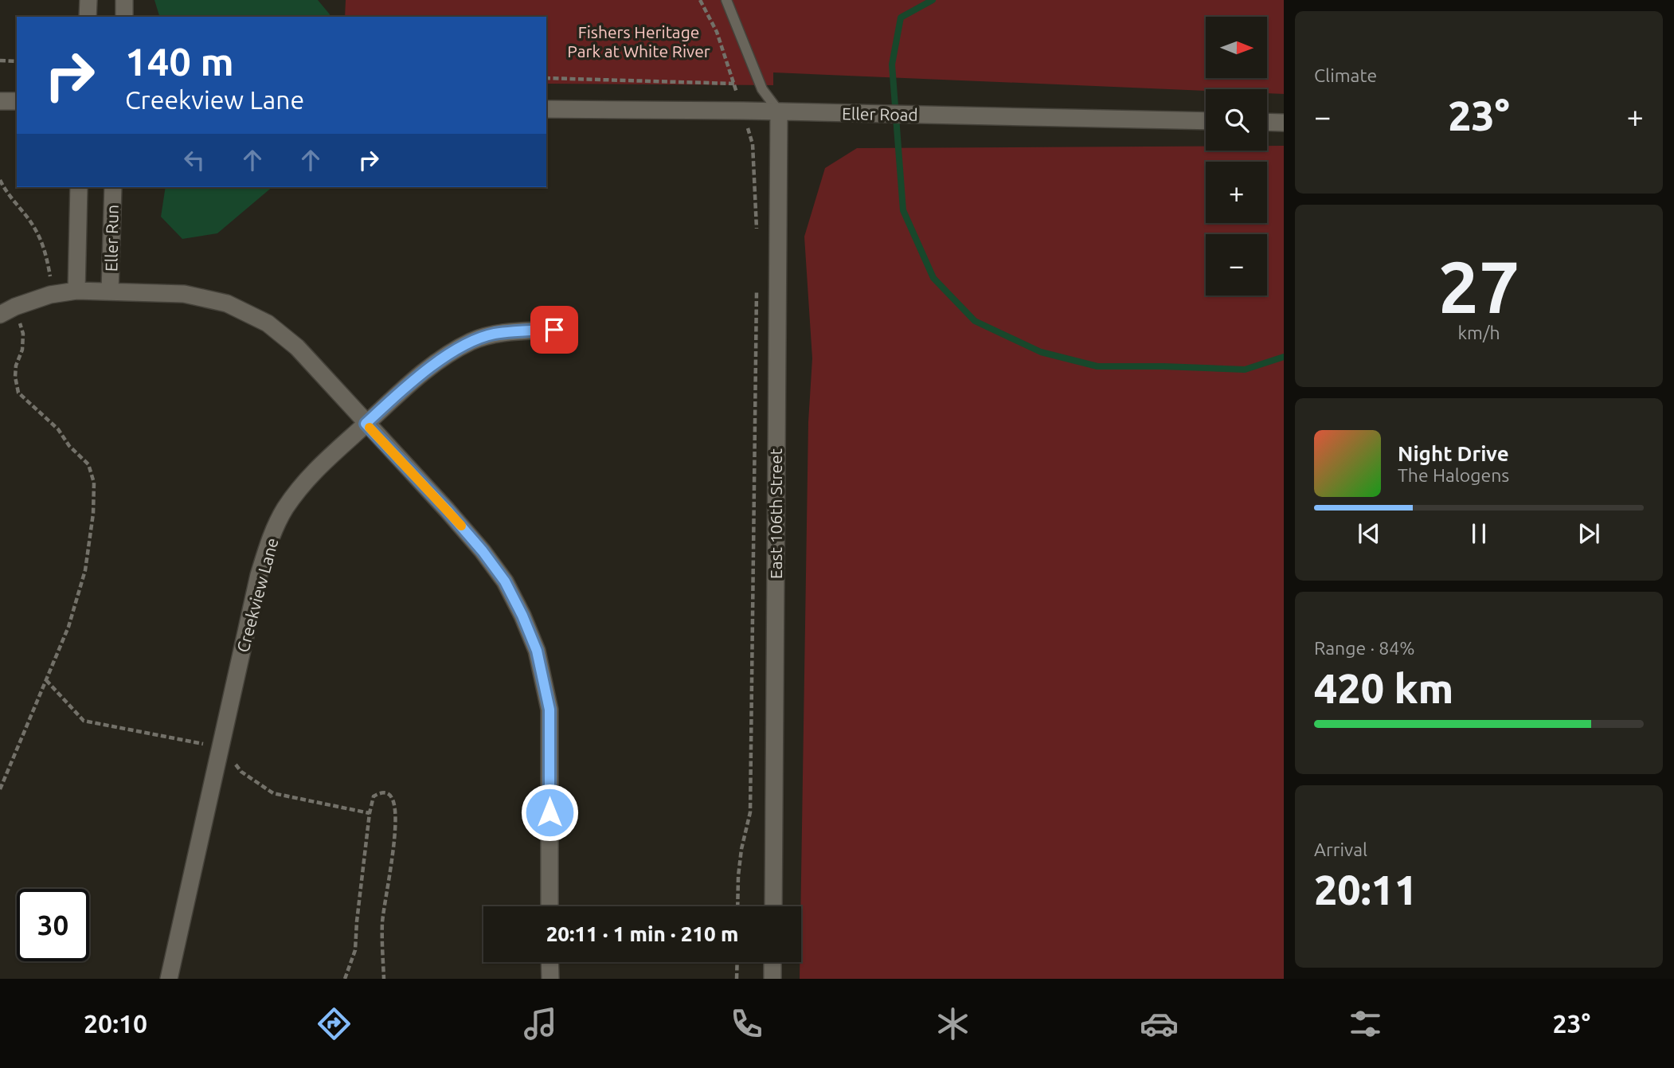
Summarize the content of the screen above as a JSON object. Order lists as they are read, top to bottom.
{
  "streets": {
    "street": [
      "Eller Road",
      "Eller Run",
      "East 106th Street",
      "Creekview Lane"
    ]
  },
  "crossings": [
    ["Eller Road", "East 106th Street"]
  ],
  "parks": ["Fishers Heritage Park at White River"],
  "north": "right",
  "page": {
    "tile": [
      "Climate",
      ["27", "km/h"],
      ["Range · 84%", "420 km"],
      ["Arrival", "20:11"]
    ],
    "map_buttons": ["+", "−"],
    "turn": ["140 m", "Creekview Lane"],
    "heat": ["−", "23°", "+"],
    "song": ["Night Drive", "The Halogens"],
    "limit": "30",
    "trip": "20:11 · 1 min · 210 m",
    "tabs": ["20:10", "23°"]
  }
}
